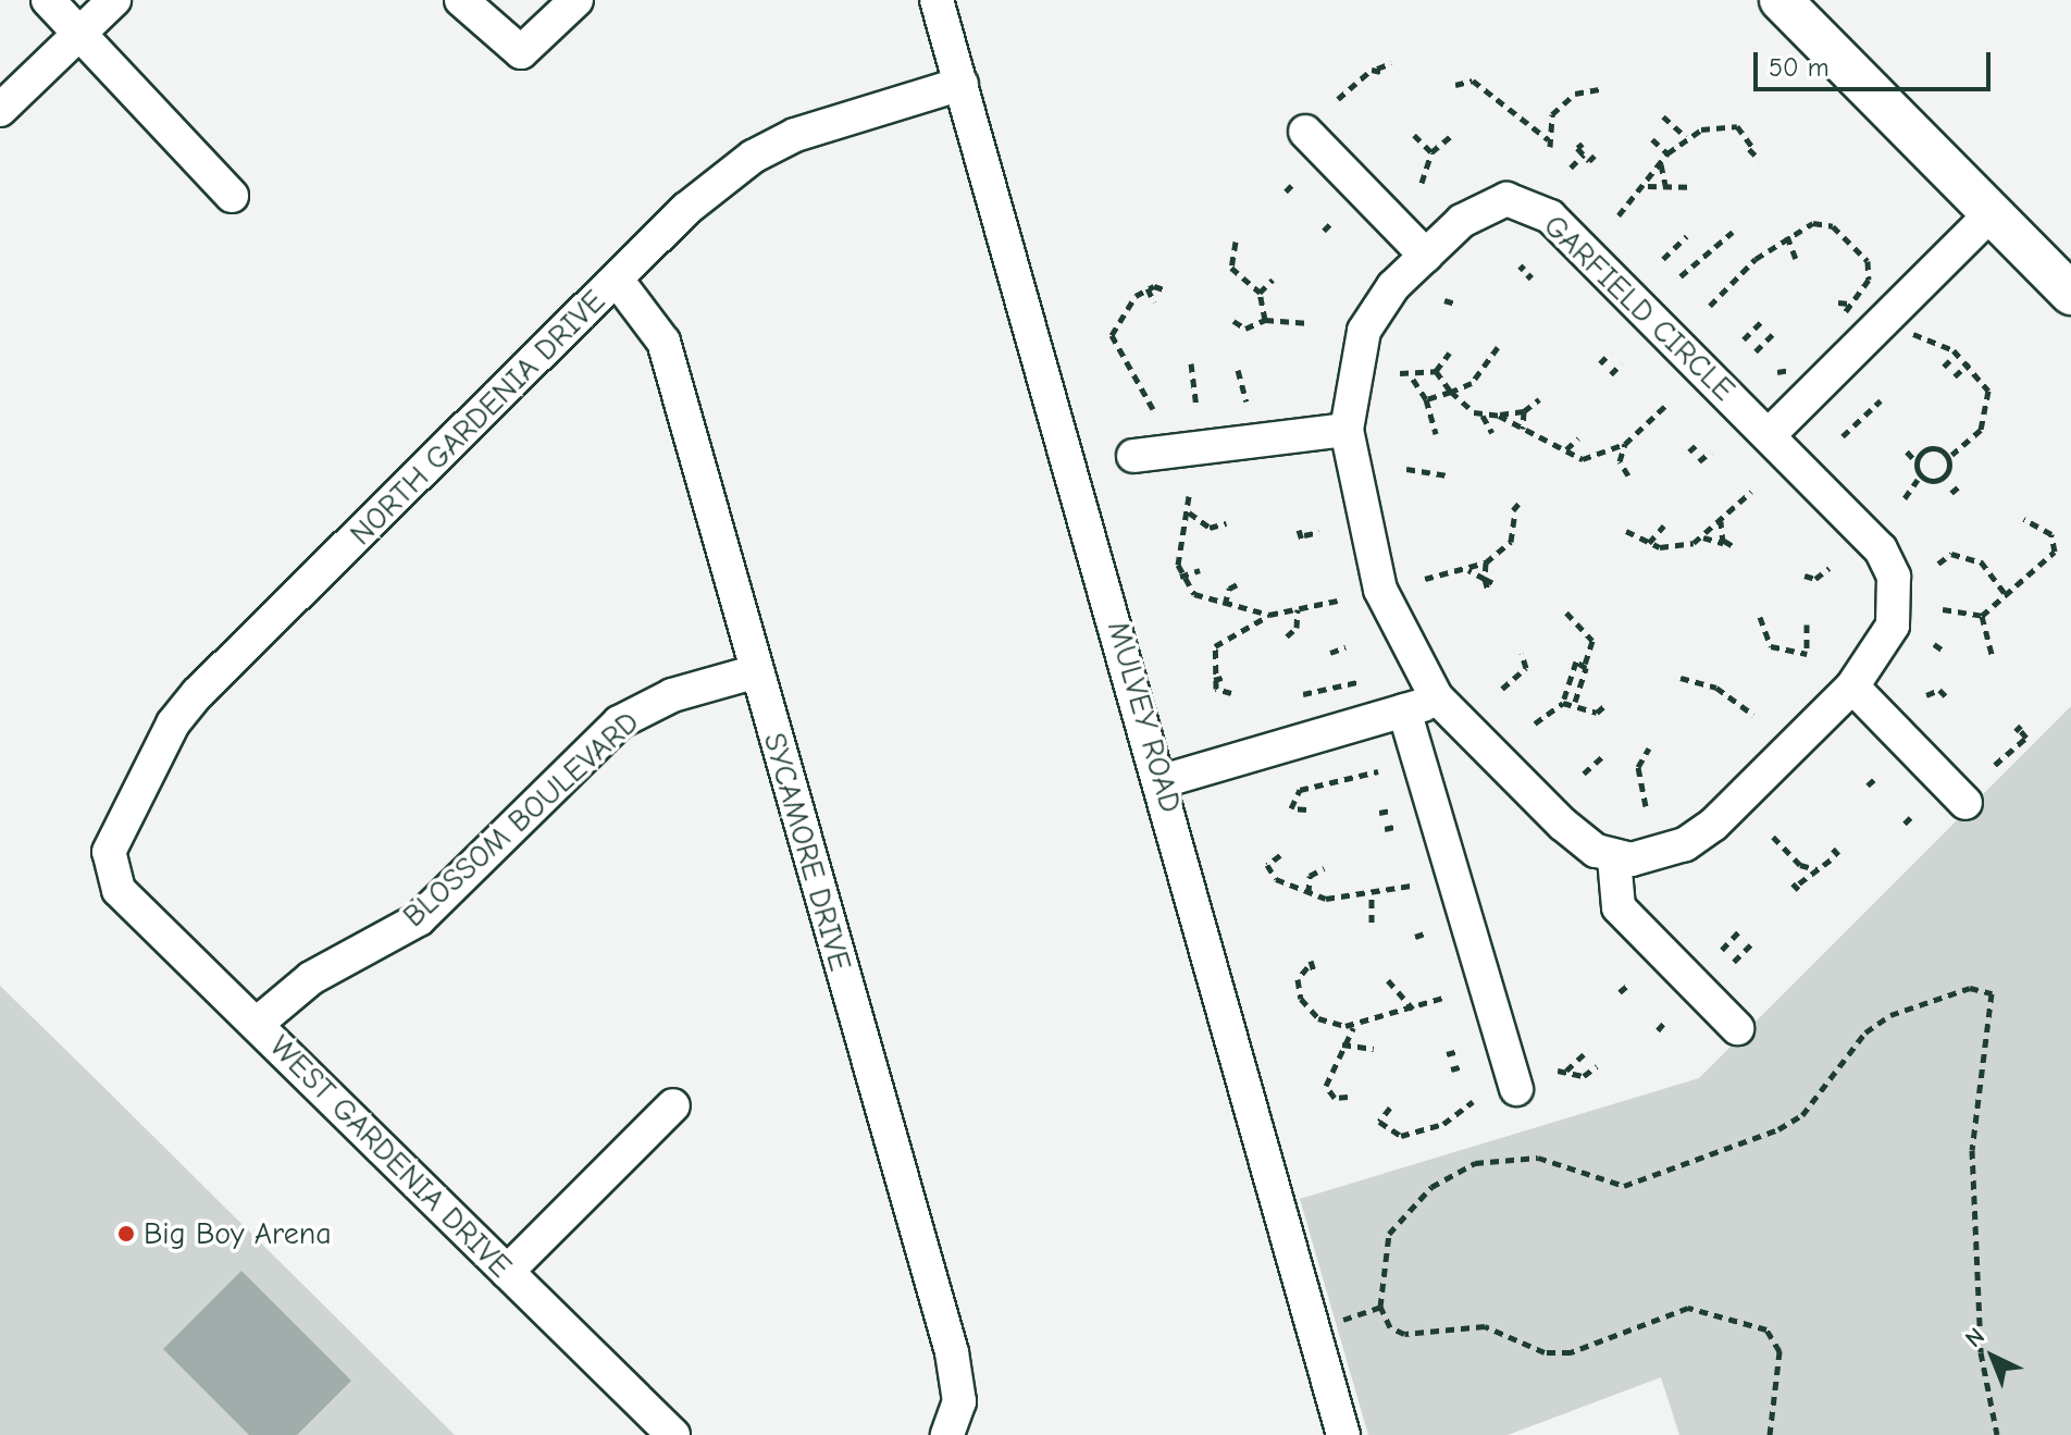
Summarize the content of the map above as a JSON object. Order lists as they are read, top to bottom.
{
  "streets": {
    "street": [
      "GARFIELD CIRCLE",
      "NORTH GARDENIA DRIVE",
      "MULVEY ROAD",
      "BLOSSOM BOULEVARD",
      "SYCAMORE DRIVE",
      "WEST GARDENIA DRIVE"
    ]
  },
  "crossings": [
    ["NORTH GARDENIA DRIVE", "MULVEY ROAD"],
    ["NORTH GARDENIA DRIVE", "SYCAMORE DRIVE"],
    ["NORTH GARDENIA DRIVE", "WEST GARDENIA DRIVE"],
    ["BLOSSOM BOULEVARD", "SYCAMORE DRIVE"],
    ["BLOSSOM BOULEVARD", "WEST GARDENIA DRIVE"]
  ],
  "places": ["Big Boy Arena"],
  "scale_bar": "50 m",
  "north": "top left"
}
